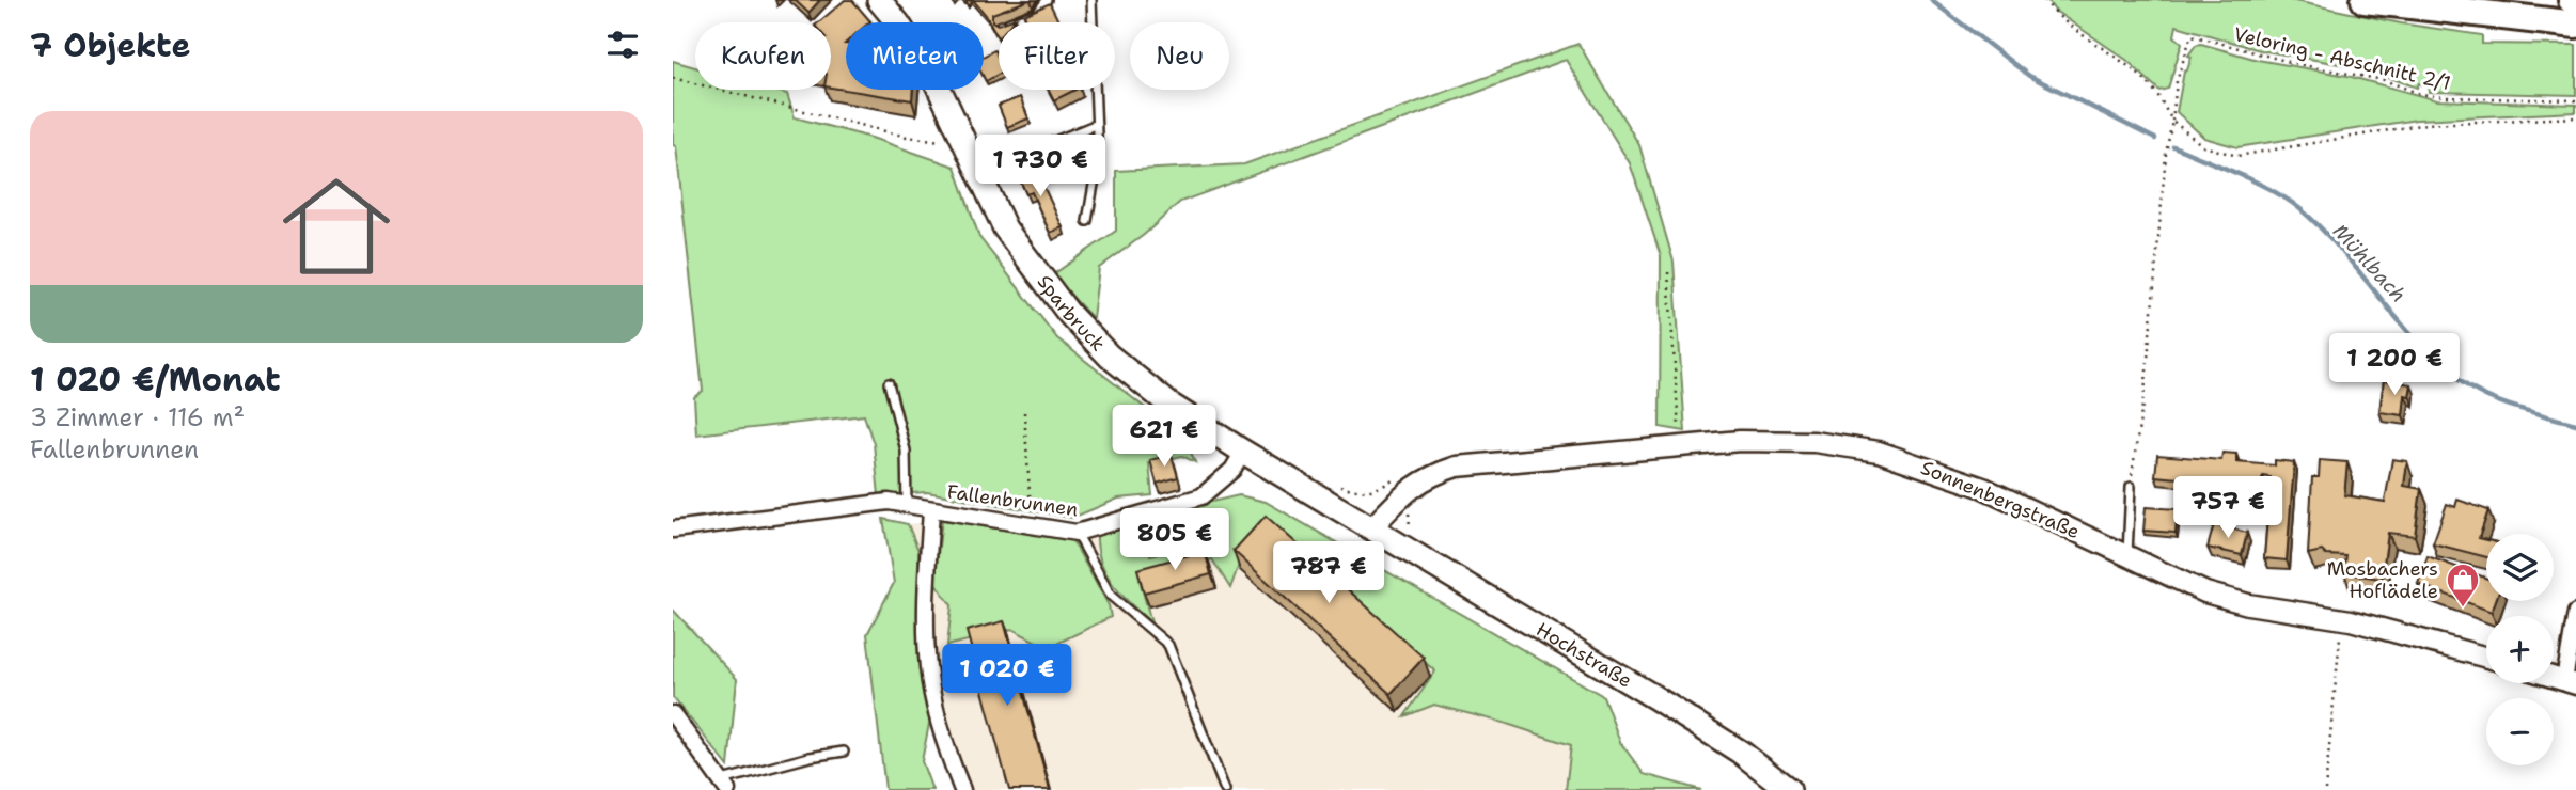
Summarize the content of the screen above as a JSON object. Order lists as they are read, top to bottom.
{
  "streets": {
    "main road": ["Sparbruck", "Hochstraße"],
    "street": ["Sonnenbergstraße", "Fallenbrunnen"],
    "path": ["Veloring - Abschnitt 2/1"]
  },
  "crossings": [
    ["Sparbruck", "Sonnenbergstraße"],
    ["Sparbruck", "Fallenbrunnen"],
    ["Sparbruck", "Hochstraße"],
    ["Sonnenbergstraße", "Hochstraße"]
  ],
  "water": ["Mühlbach"],
  "places": {
    "shop": ["Mosbachers Hoflädele"]
  },
  "page": {
    "heading": "7 Objekte",
    "chip": [
      "Kaufen",
      "Mieten",
      "Filter",
      "Neu"
    ],
    "list": [
      {
        "name": "1 020 €/Monat",
        "note": "3 Zimmer · 116 m² · Fallenbrunnen"
      }
    ],
    "price": [
      "1 730 €",
      "1 200 €",
      "621 €",
      "757 €",
      "805 €",
      "787 €",
      "1 020 €"
    ],
    "map_buttons": ["+", "−"]
  }
}
